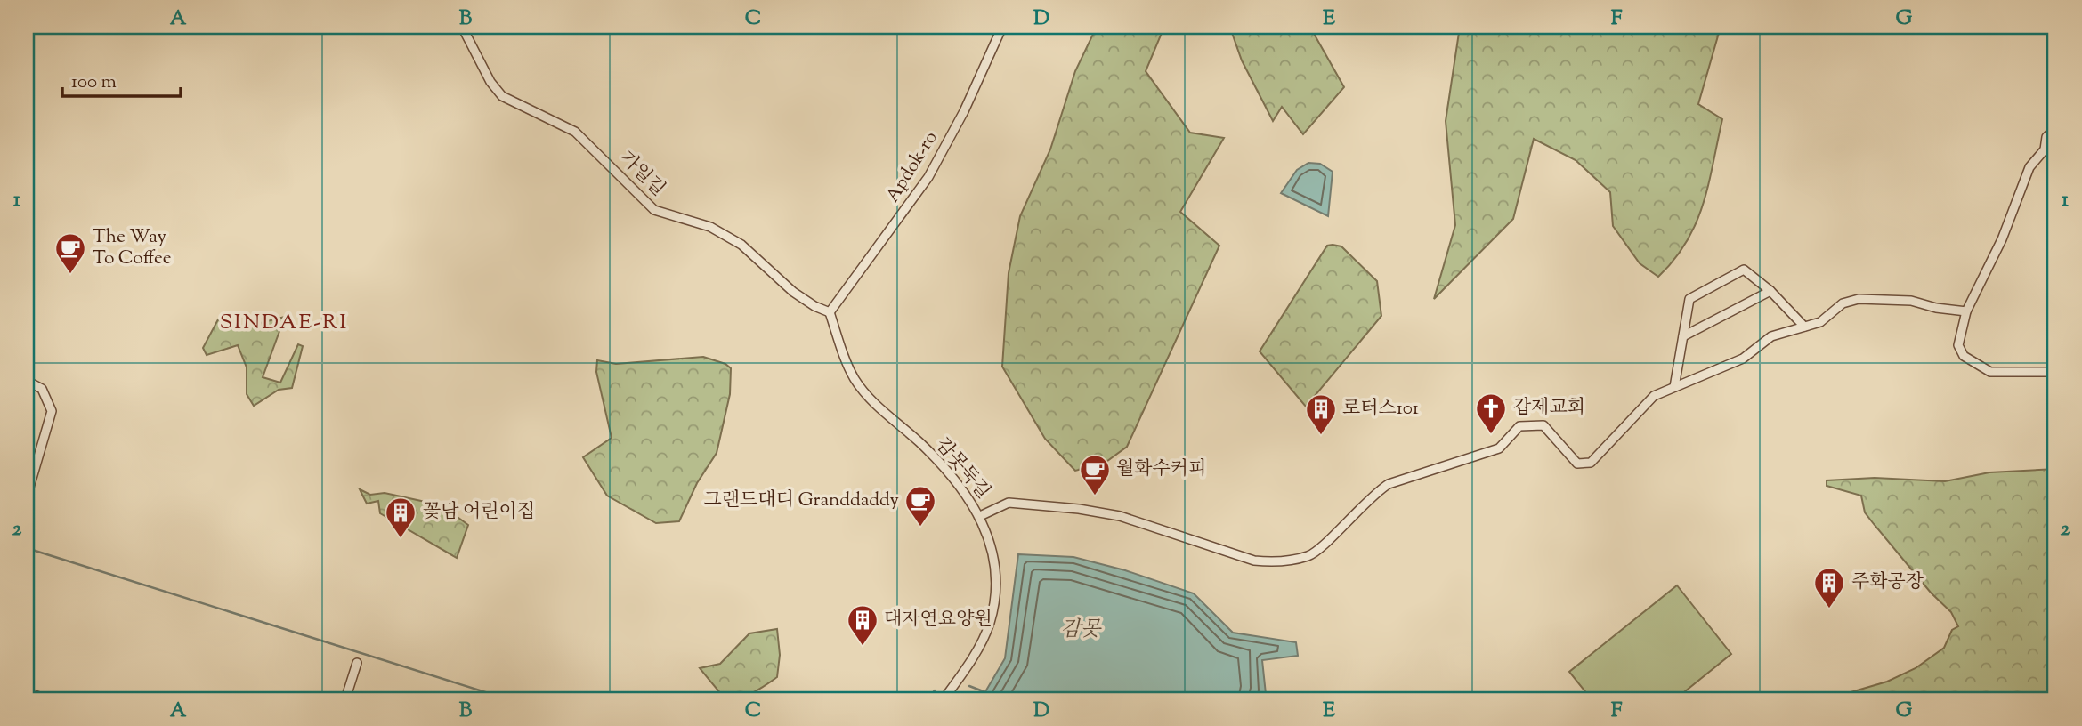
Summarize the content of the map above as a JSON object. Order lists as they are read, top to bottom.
{
  "streets": {
    "street": ["Apdok-ro", "가일길", "감못둑길"]
  },
  "crossings": [
    ["Apdok-ro", "가일길"],
    ["Apdok-ro", "감못둑길"],
    ["가일길", "감못둑길"]
  ],
  "districts": ["SINDAE-RI"],
  "water": ["감못"],
  "places": {
    "cafe": ["The Way To Coffee", "월화수커피", "그랜드대디 Granddaddy"],
    "church": ["갑제교회"],
    "building": [
      "로터스101",
      "꽃담 어린이집",
      "주화공장",
      "대자연요양원"
    ]
  },
  "scale_bar": "100 m",
  "grid": {
    "columns": [
      "A",
      "B",
      "C",
      "D",
      "E",
      "F",
      "G"
    ],
    "rows": ["1", "2"]
  }
}
